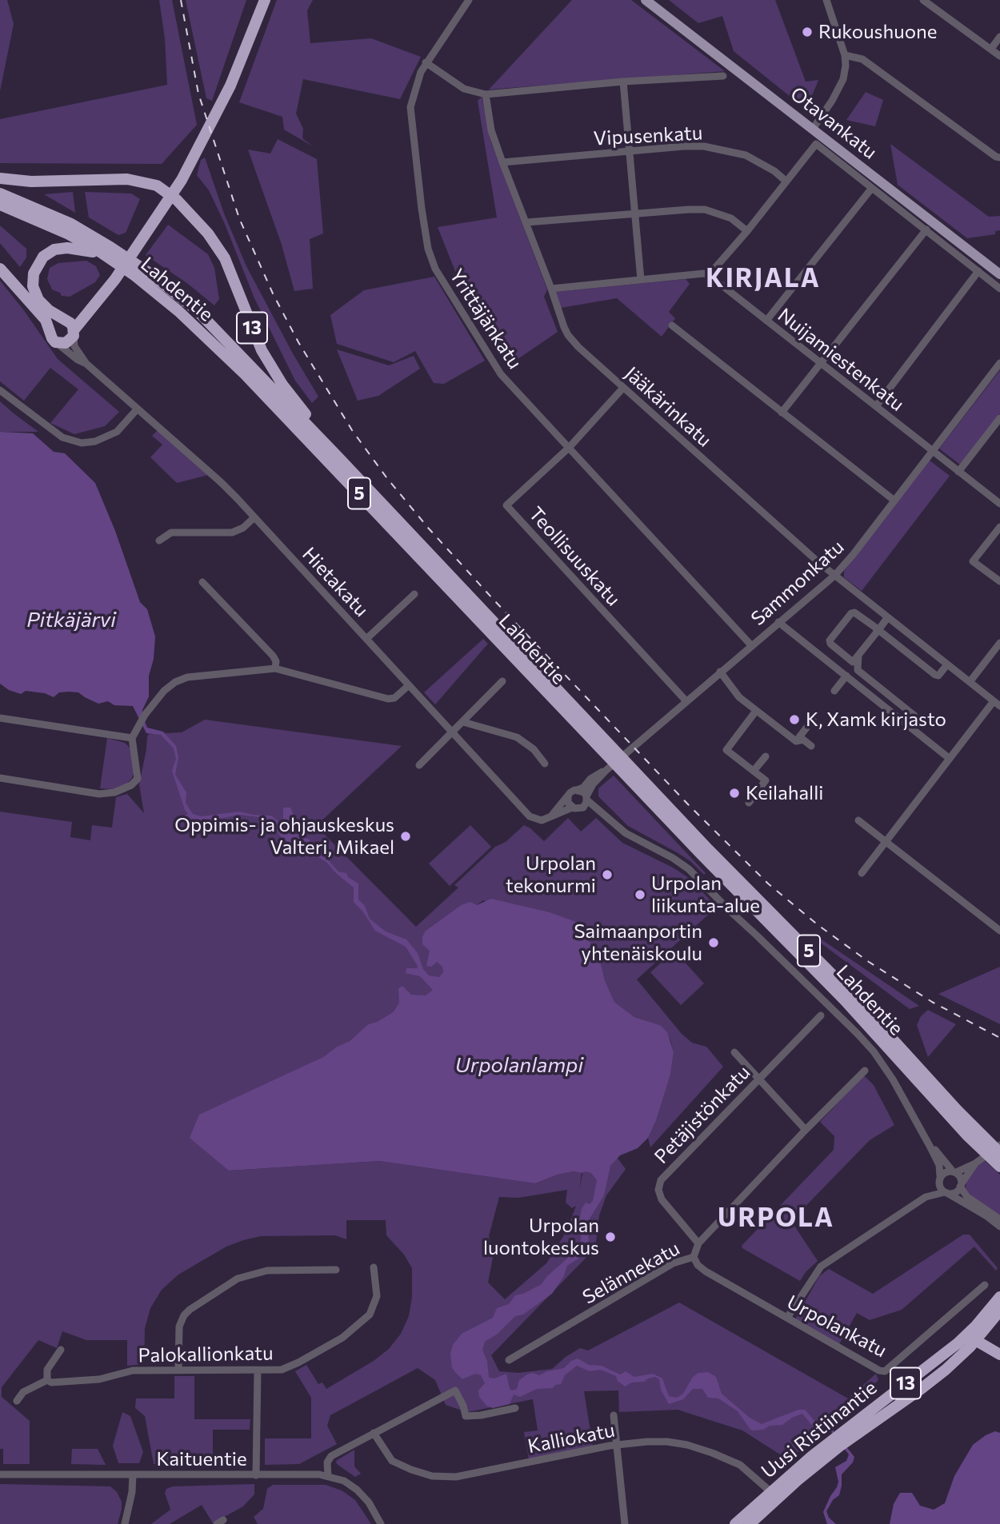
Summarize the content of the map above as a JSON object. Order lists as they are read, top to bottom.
{
  "streets": {
    "highway": [
      "Lahdentie",
      "13",
      "5",
      "Uusi Ristiinantie"
    ],
    "main road": ["Otavankatu"],
    "street": [
      "Vipusenkatu",
      "Yrittäjänkatu",
      "Nuijamiestenkatu",
      "Jääkärinkatu",
      "Teollisuuskatu",
      "Hietakatu",
      "Sammonkatu",
      "Petäjistönkatu",
      "Selännekatu",
      "Urpolankatu",
      "Palokallionkatu",
      "Kalliokatu",
      "Kaituentie"
    ]
  },
  "crossings": [
    ["Vipusenkatu", "Jääkärinkatu"],
    ["Lahdentie", "13"],
    ["Yrittäjänkatu", "Teollisuuskatu"],
    ["Yrittäjänkatu", "Sammonkatu"],
    ["Nuijamiestenkatu", "Sammonkatu"],
    ["Jääkärinkatu", "Teollisuuskatu"],
    ["Jääkärinkatu", "Sammonkatu"],
    ["Teollisuuskatu", "Sammonkatu"],
    ["Hietakatu", "Sammonkatu"],
    ["Petäjistönkatu", "Selännekatu"],
    ["Selännekatu", "Urpolankatu"],
    ["Uusi Ristiinantie", "Kalliokatu"]
  ],
  "districts": ["KIRJALA", "URPOLA"],
  "water": ["Pitkäjärvi", "Urpolanlampi"],
  "places": [
    "Rukoushuone",
    "K, Xamk kirjasto",
    "Keilahalli",
    "Oppimis- ja ohjauskeskus Valteri, Mikael",
    "Urpolan tekonurmi",
    "Urpolan liikunta-alue",
    "Saimaanportin yhtenäiskoulu",
    "Urpolan luontokeskus"
  ]
}
